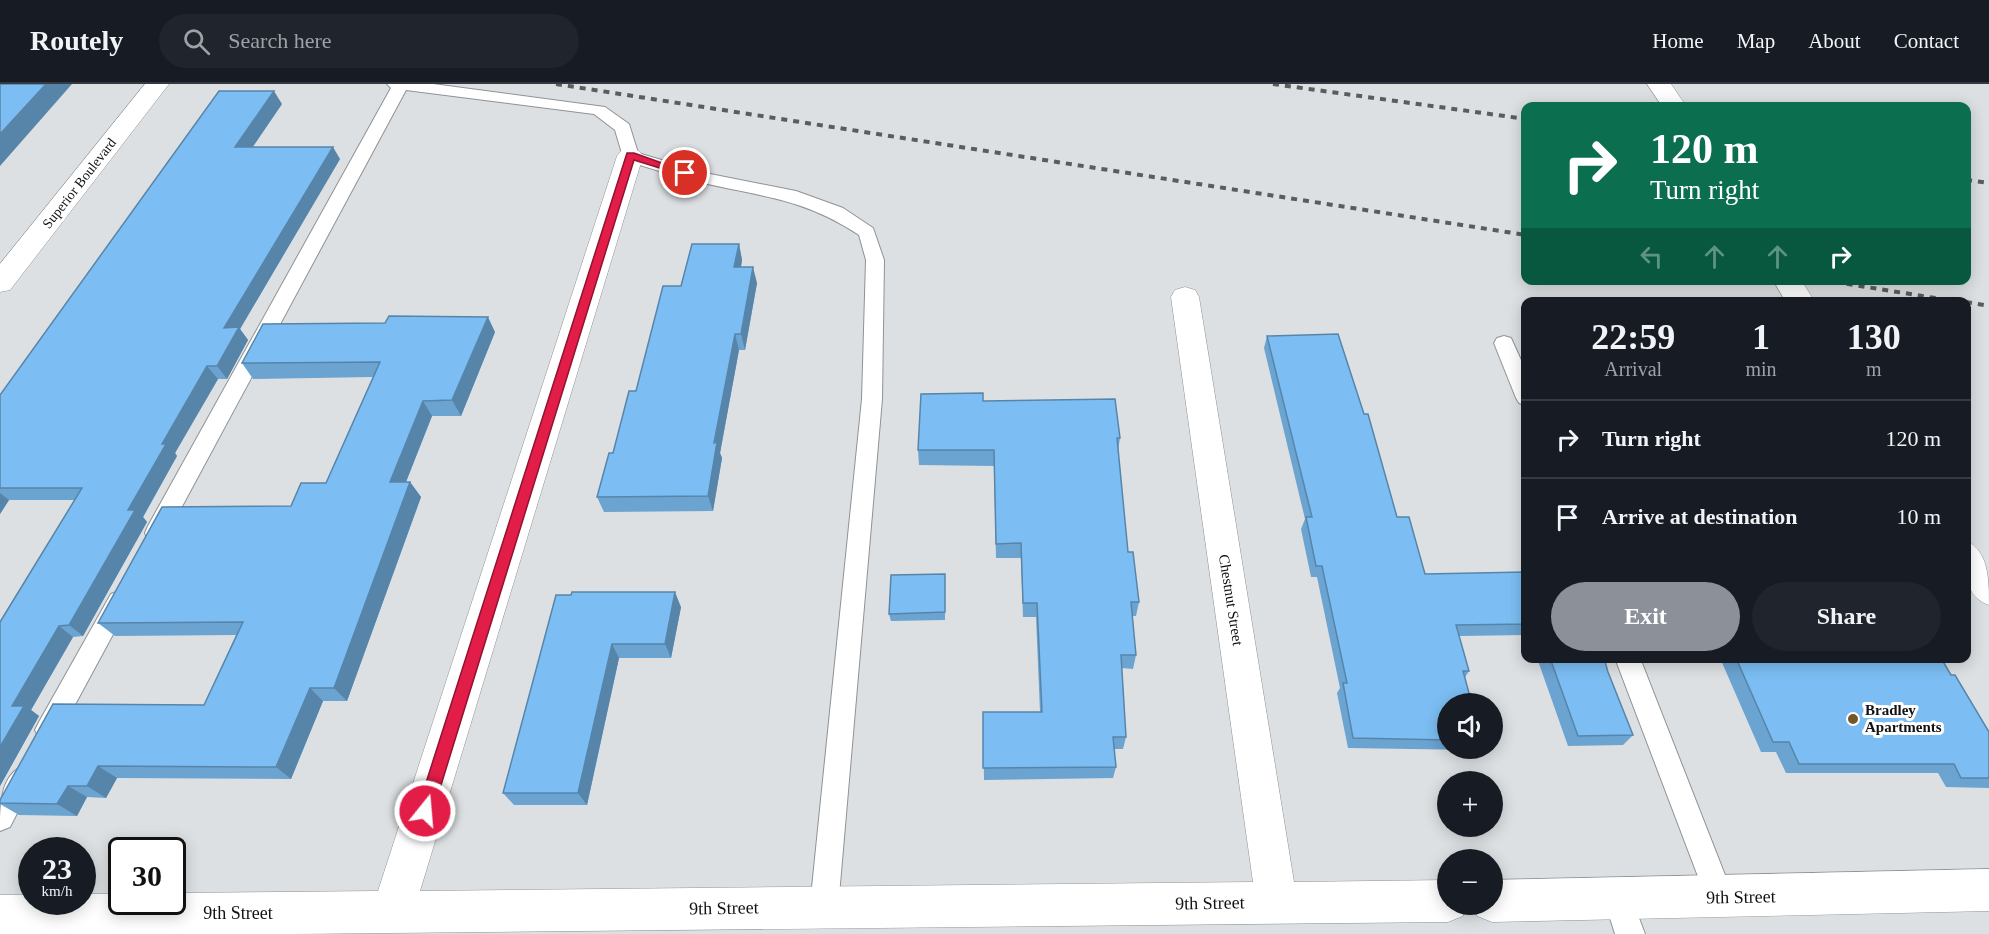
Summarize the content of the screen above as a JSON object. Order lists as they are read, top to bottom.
{
  "streets": {
    "street": ["Superior Boulevard", "Chestnut Street", "9th Street"]
  },
  "crossings": [
    ["Chestnut Street", "9th Street"]
  ],
  "places": ["Bradley Apartments"],
  "page": {
    "header": "Routely",
    "search": "Search here",
    "nav": [
      "Home",
      "Map",
      "About",
      "Contact"
    ],
    "turn": ["120 m", "Turn right"],
    "eta": [
      "22:59",
      "Arrival",
      "1",
      "min",
      "130",
      "m"
    ],
    "list": [
      {
        "name": "Turn right",
        "value": "120 m"
      },
      {
        "name": "Arrive at destination",
        "value": "10 m"
      }
    ],
    "buttons": ["Exit", "Share"],
    "map_buttons": ["+", "−"],
    "speed": "23 km/h",
    "limit": "30"
  }
}
